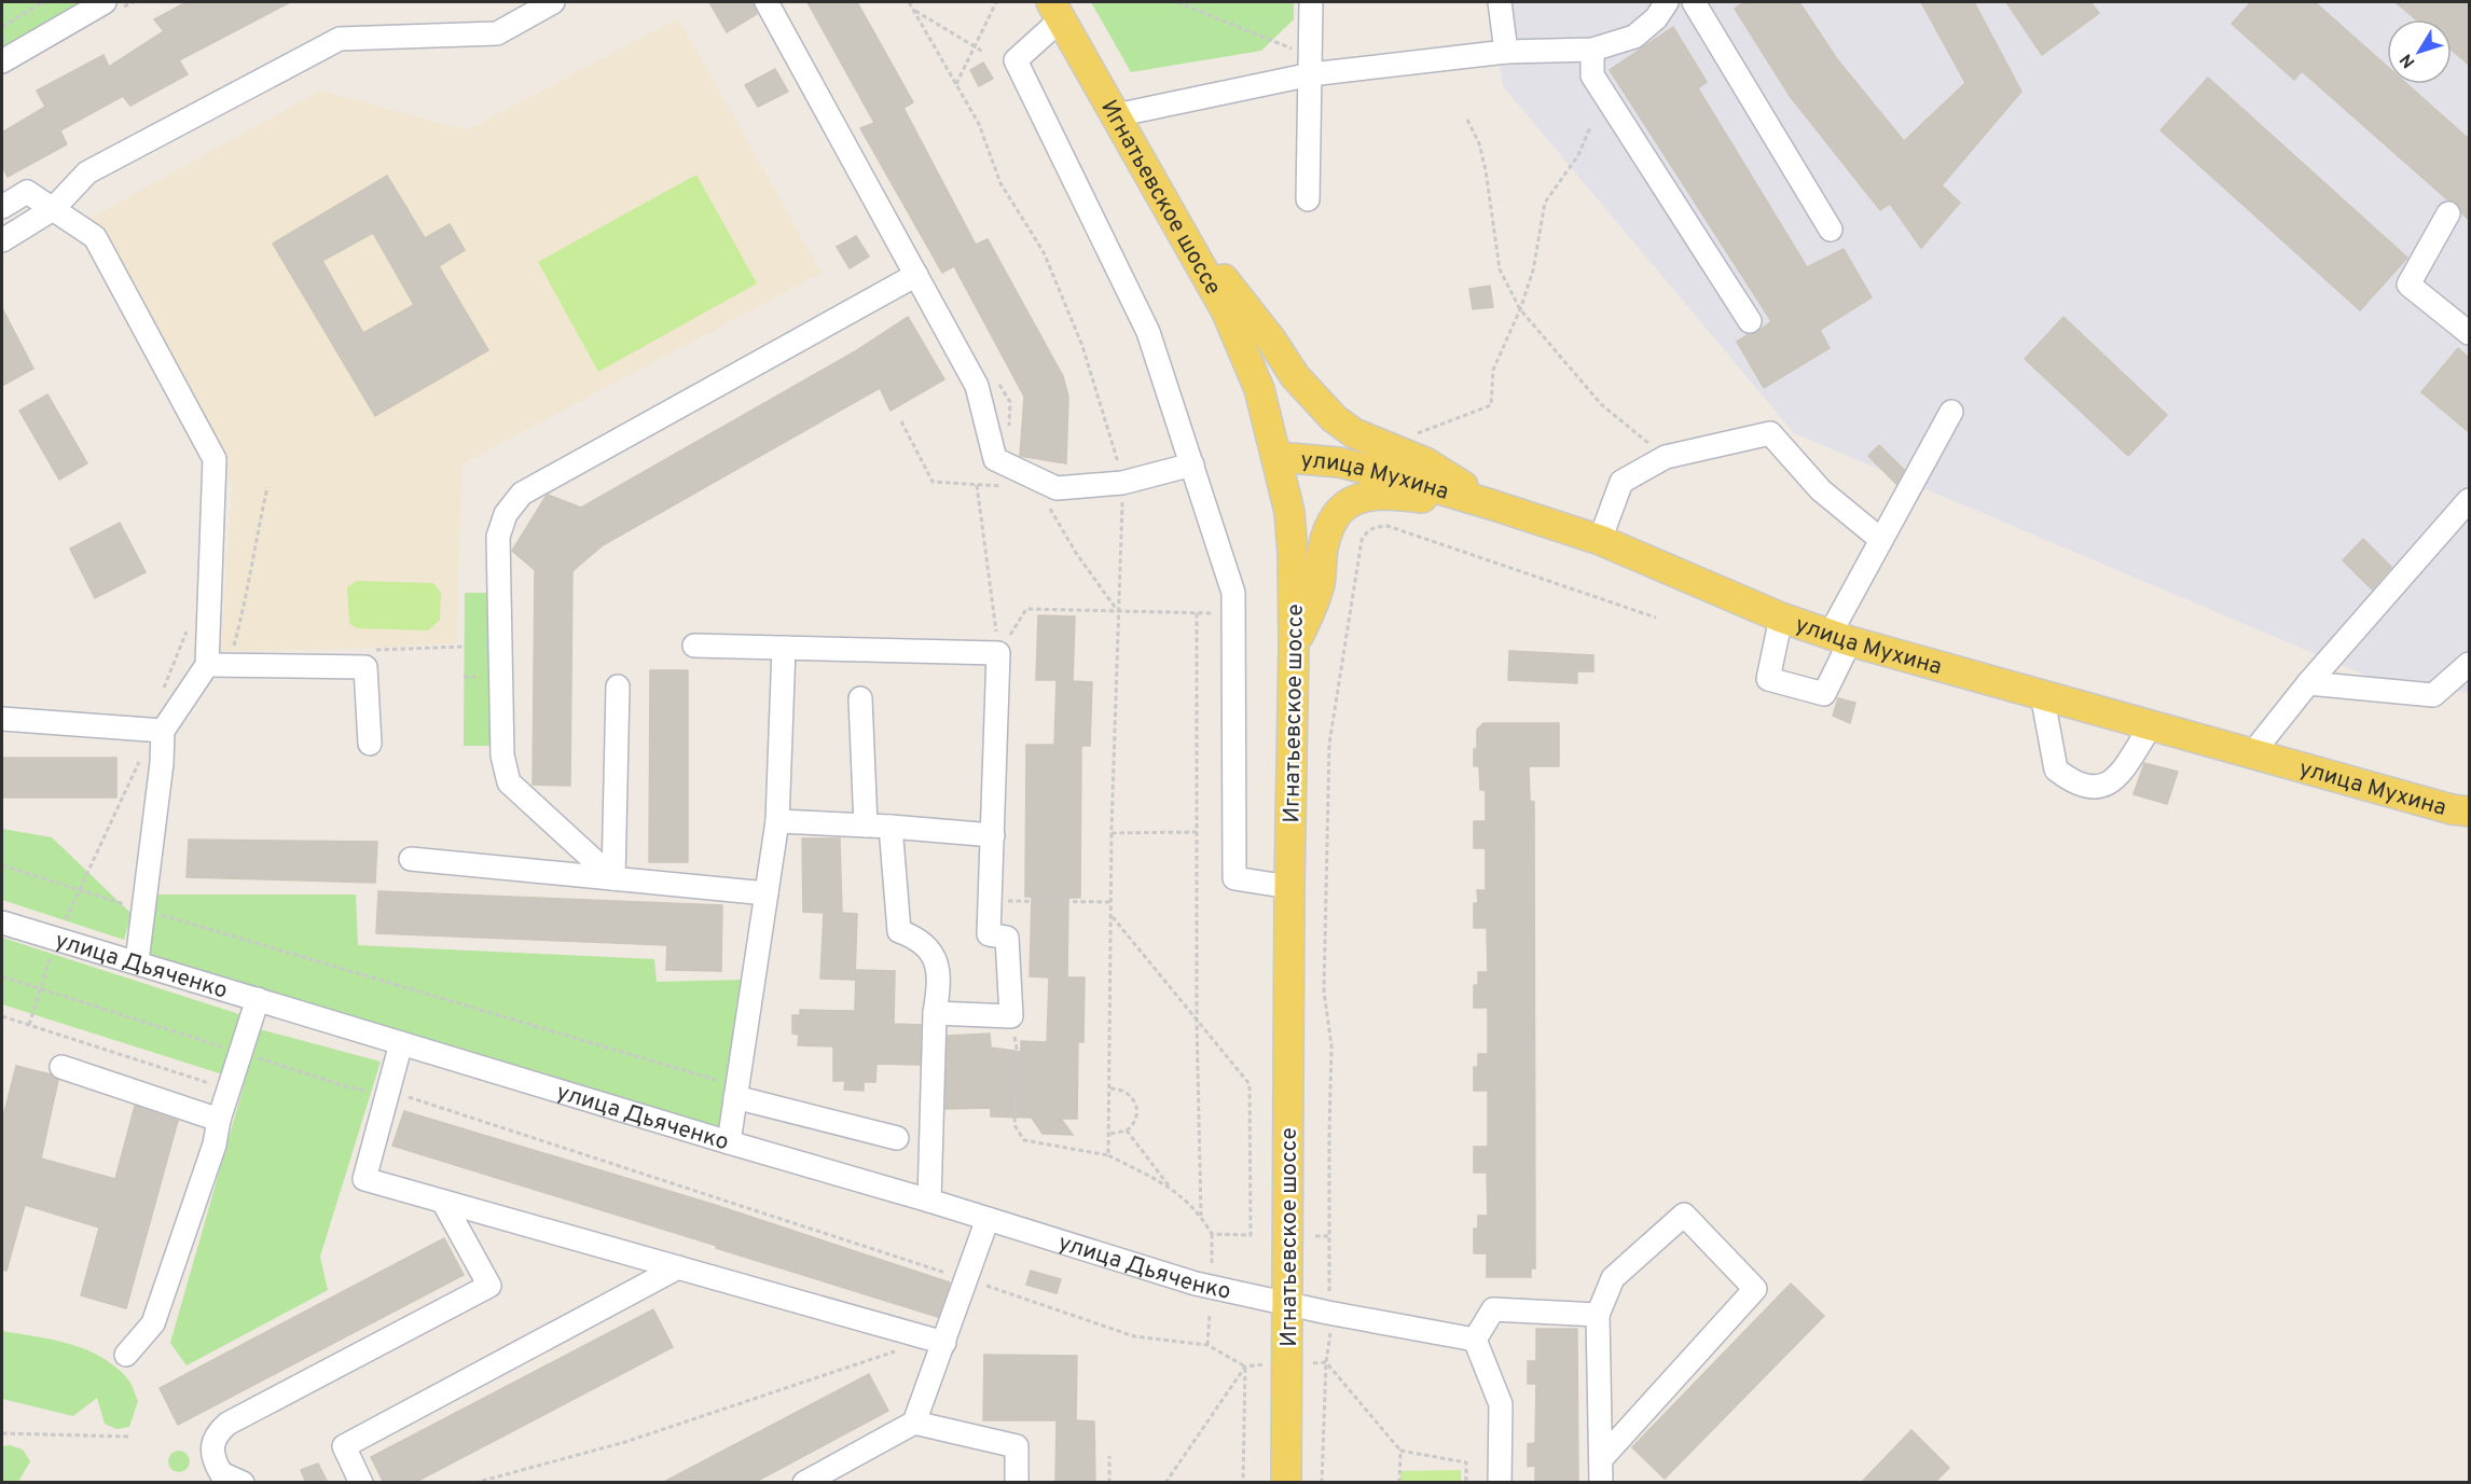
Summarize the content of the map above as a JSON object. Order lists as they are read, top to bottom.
{
  "streets": {
    "main road": ["Игнатьевское шоссе", "улица Мухина"],
    "street": ["улица Дьяченко"]
  },
  "crossings": [
    ["Игнатьевское шоссе", "улица Мухина"],
    ["Игнатьевское шоссе", "улица Дьяченко"]
  ],
  "north": "bottom left"
}
